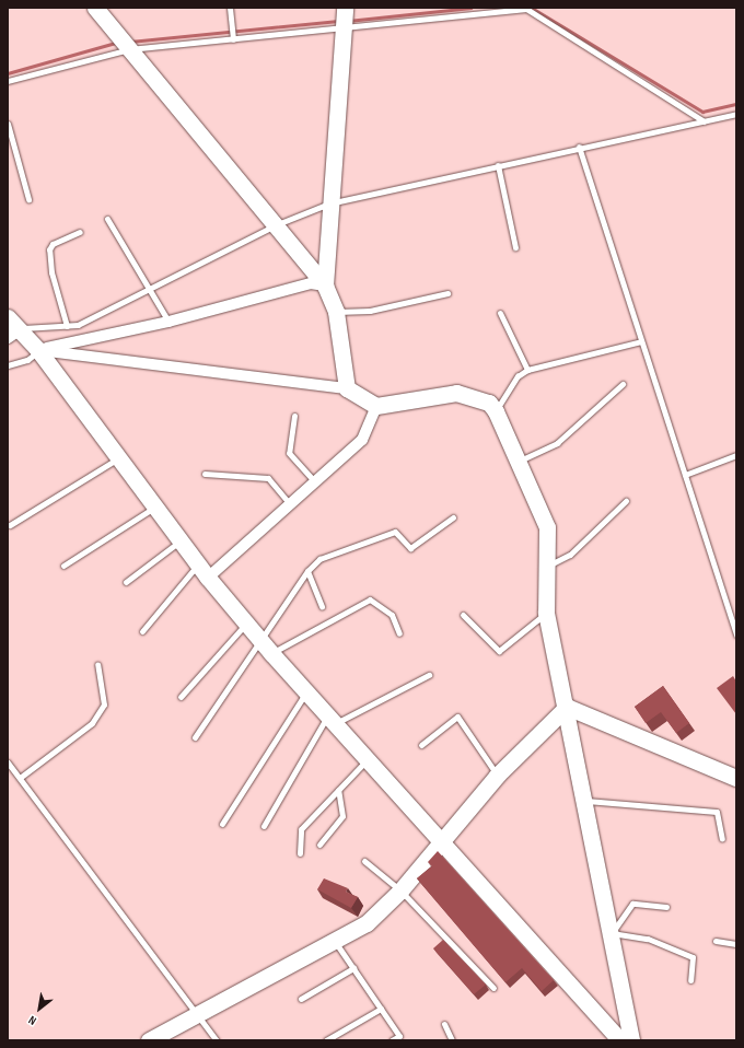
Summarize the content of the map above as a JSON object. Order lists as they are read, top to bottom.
{
  "north": "bottom left"
}
